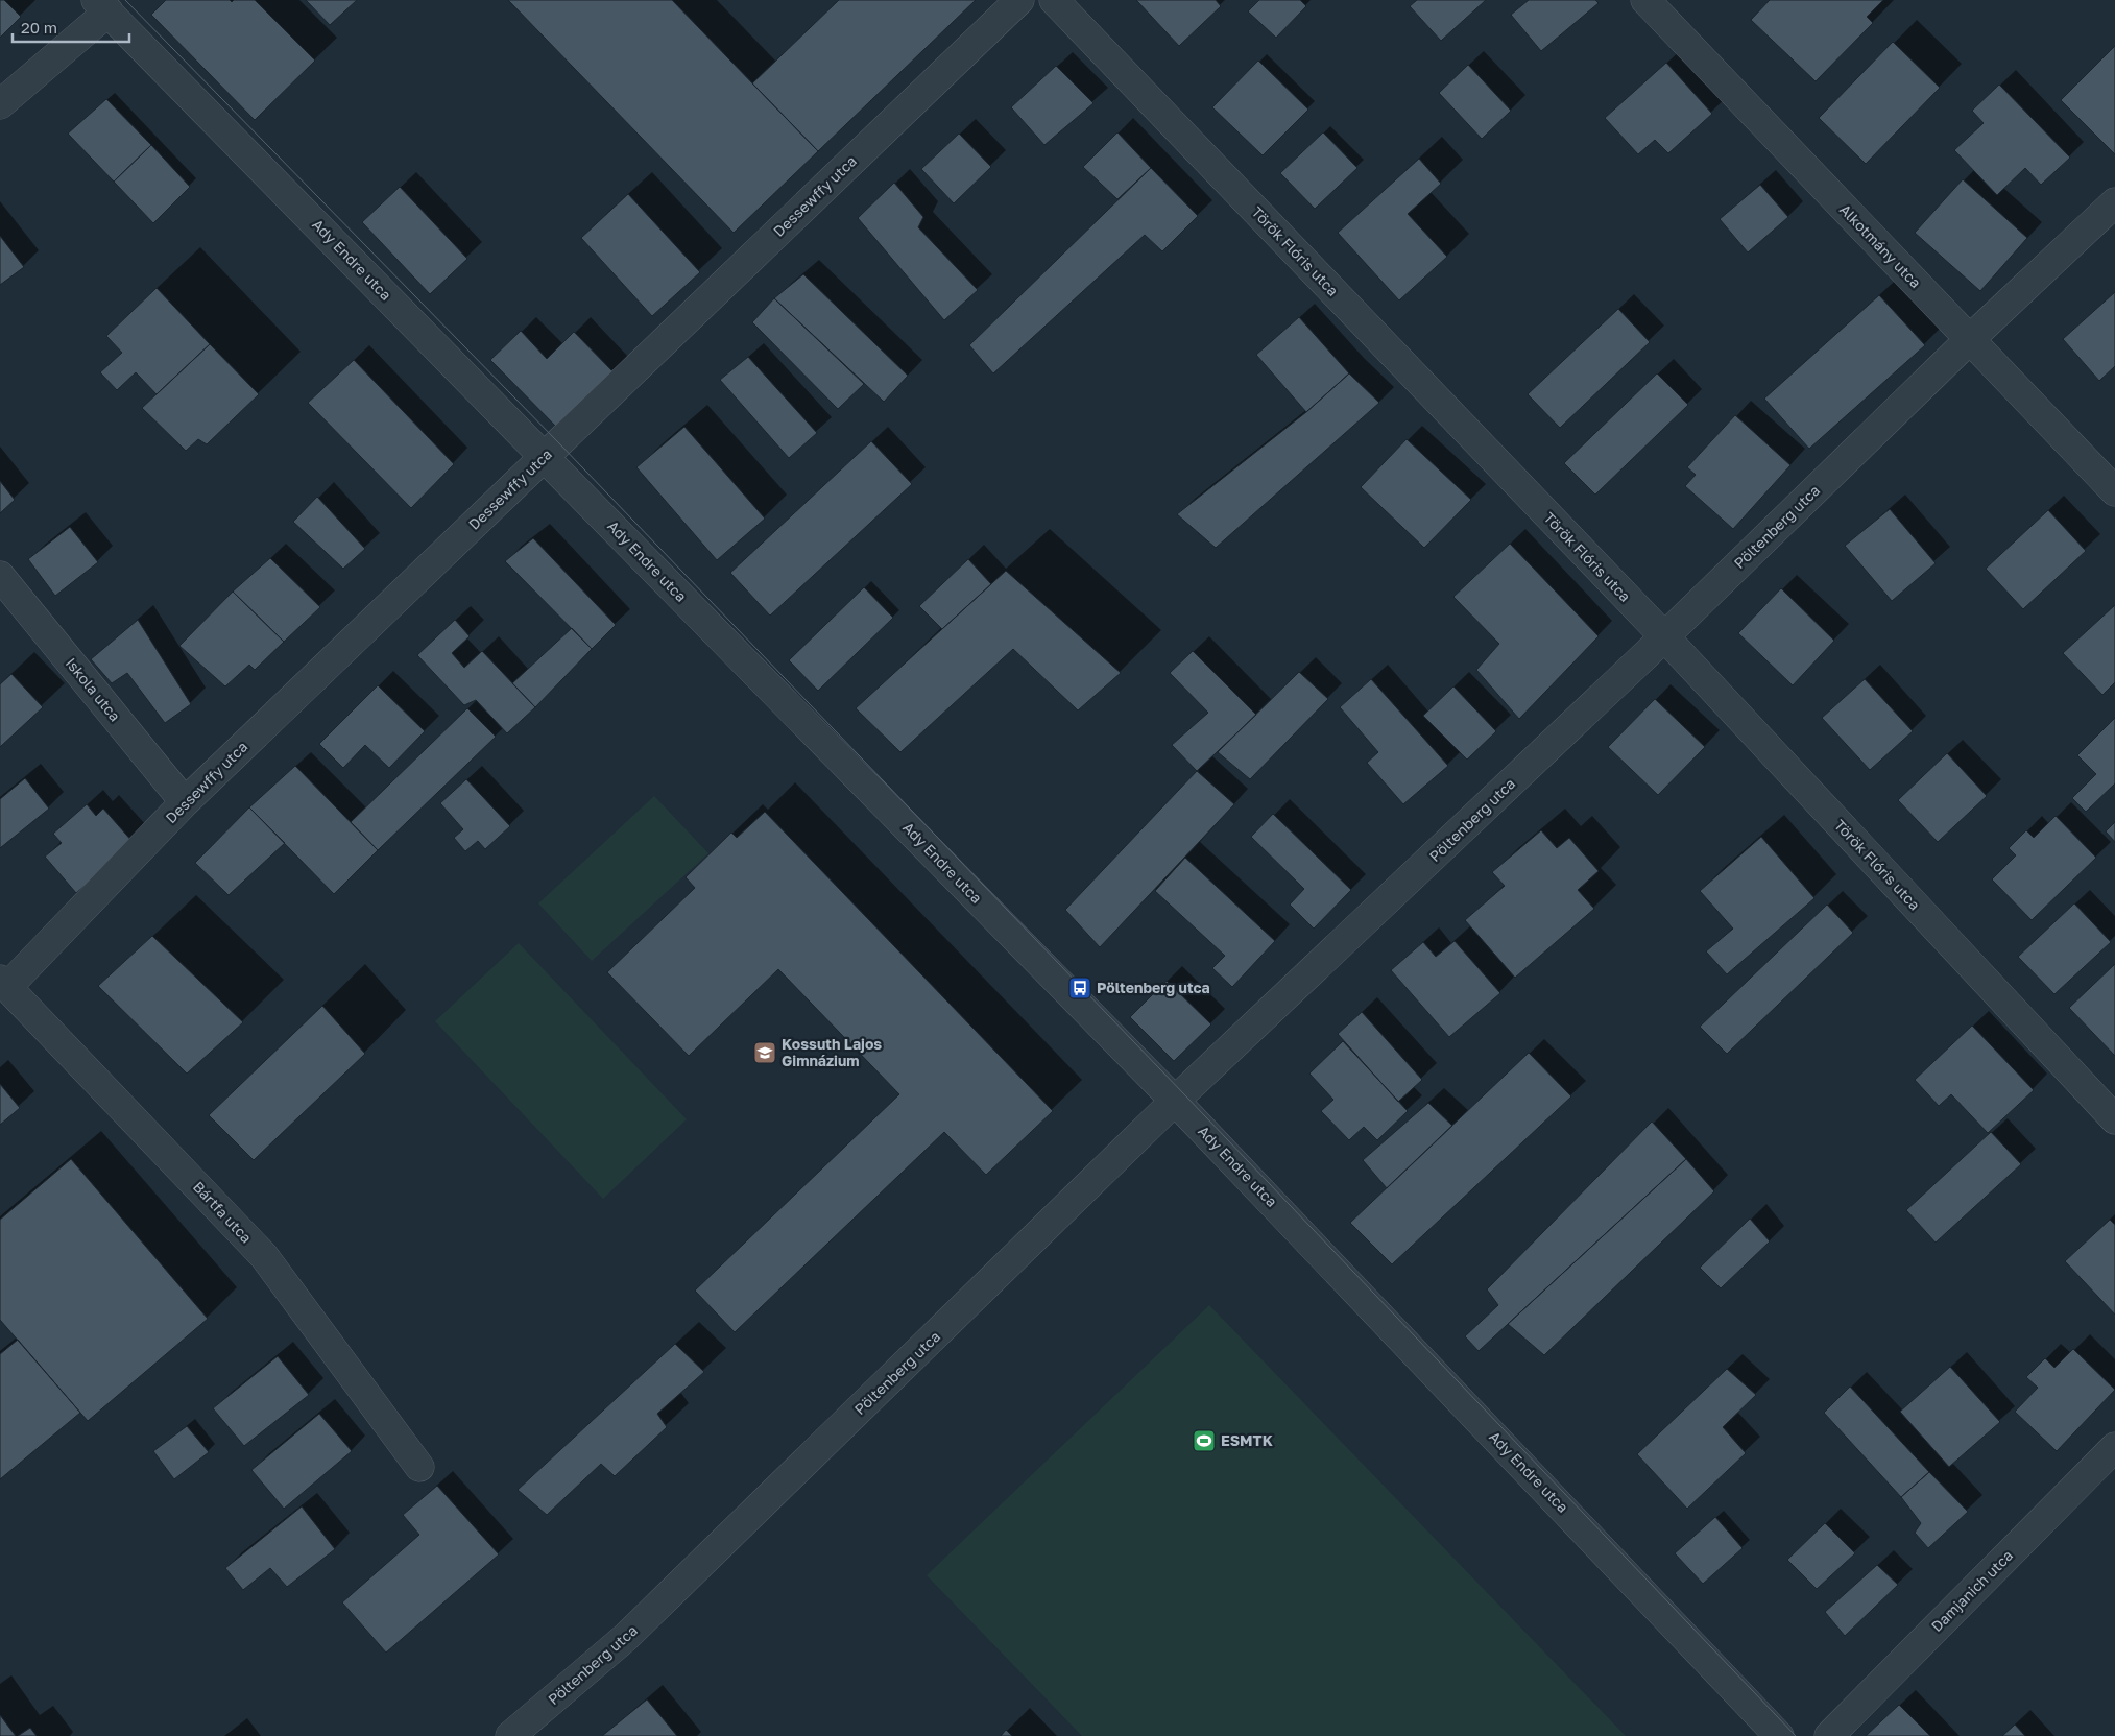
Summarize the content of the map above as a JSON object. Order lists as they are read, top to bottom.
{
  "streets": {
    "street": [
      "Dessewffy utca",
      "Alkotmány utca",
      "Török Flóris utca",
      "Ady Endre utca",
      "Pöltenberg utca",
      "Iskola utca",
      "Bártfa utca",
      "Damjanich utca"
    ]
  },
  "crossings": [
    ["Dessewffy utca", "Ady Endre utca"],
    ["Dessewffy utca", "Iskola utca"],
    ["Dessewffy utca", "Bártfa utca"],
    ["Alkotmány utca", "Pöltenberg utca"],
    ["Török Flóris utca", "Pöltenberg utca"],
    ["Ady Endre utca", "Pöltenberg utca"]
  ],
  "places": {
    "bus stop": ["Pöltenberg utca"],
    "school or university": ["Kossuth Lajos Gimnázium"],
    "sports": ["ESMTK"]
  },
  "scale_bar": "20 m"
}
